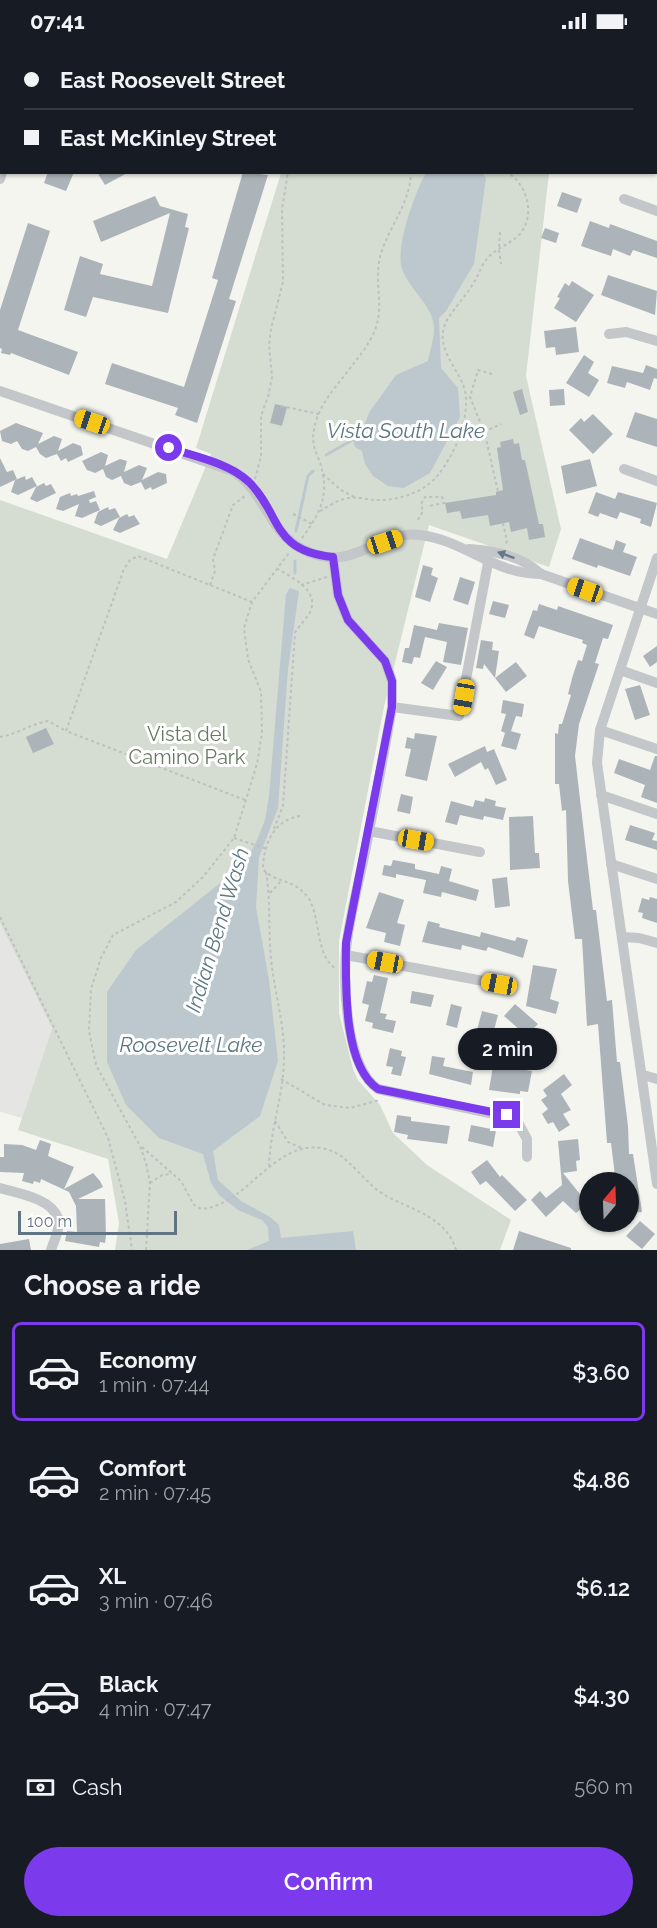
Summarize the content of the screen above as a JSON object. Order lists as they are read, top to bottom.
{
  "water": ["Vista South Lake", "Indian Bend Wash", "Roosevelt Lake"],
  "parks": ["Vista del Camino Park"],
  "scale_bar": "100 m",
  "north": "top",
  "page": {
    "status": "07:41",
    "banner": ["East Roosevelt Street", "East McKinley Street"],
    "bubble": "2 min",
    "scale": "100 m",
    "heading": "Choose a ride",
    "list": [
      {
        "name": "Economy",
        "note": "1 min · 07:44",
        "value": "$3.60"
      },
      {
        "name": "Comfort",
        "note": "2 min · 07:45",
        "value": "$4.86"
      },
      {
        "name": "XL",
        "note": "3 min · 07:46",
        "value": "$6.12"
      },
      {
        "name": "Black",
        "note": "4 min · 07:47",
        "value": "$4.30"
      }
    ],
    "pay": ["Cash", "560 m"],
    "buttons": "Confirm"
  }
}
